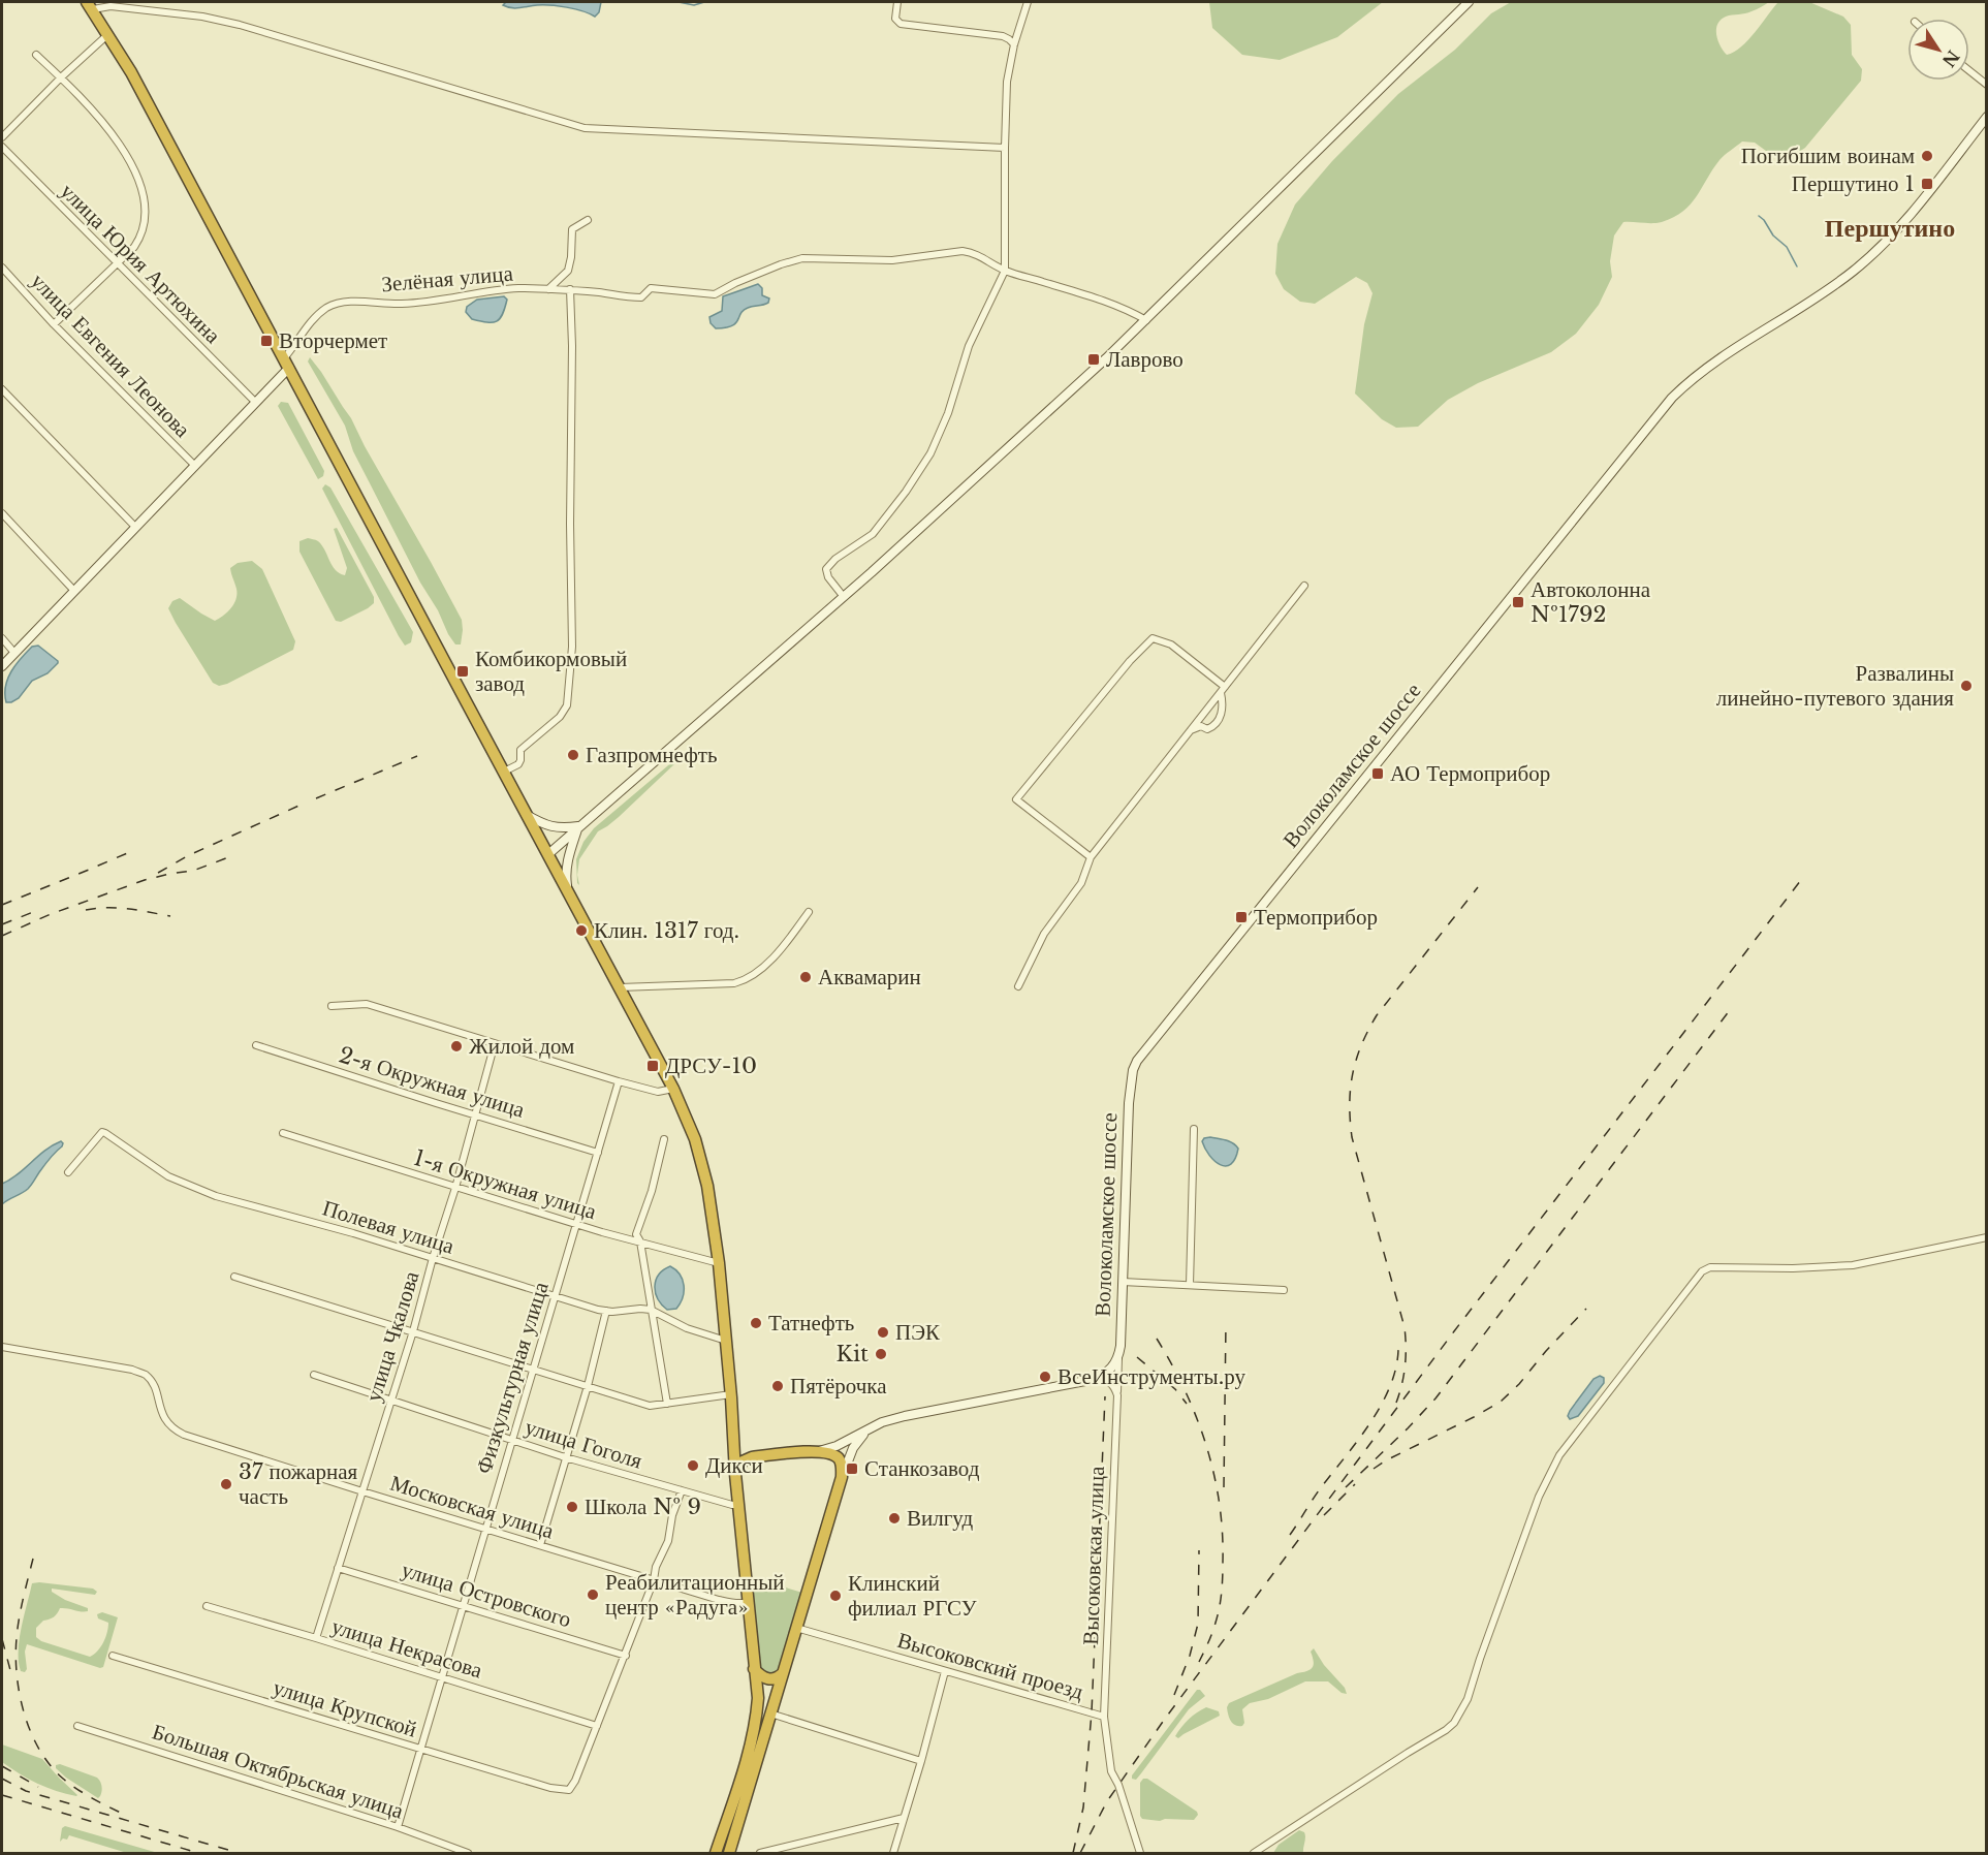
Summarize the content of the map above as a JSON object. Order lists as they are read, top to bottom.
{
  "streets": {
    "street": [
      "улица Юрия Артюхина",
      "Зелёная улица",
      "улица Евгения Леонова",
      "Волоколамское шоссе",
      "2-я Окружная улица",
      "1-я Окружная улица",
      "Полевая улица",
      "улица Чкалова",
      "Физкультурная улица",
      "улица Гоголя",
      "Московская улица",
      "Высоковская улица",
      "улица Островского",
      "улица Некрасова",
      "Высоковский проезд",
      "улица Крупской",
      "Большая Октябрьская улица"
    ]
  },
  "crossings": [
    ["Волоколамское шоссе", "Высоковская улица"],
    ["2-я Окружная улица", "улица Чкалова"],
    ["2-я Окружная улица", "Физкультурная улица"],
    ["1-я Окружная улица", "улица Чкалова"],
    ["1-я Окружная улица", "Физкультурная улица"],
    ["Полевая улица", "улица Чкалова"],
    ["Полевая улица", "Физкультурная улица"],
    ["улица Чкалова", "улица Гоголя"],
    ["улица Чкалова", "Московская улица"],
    ["улица Чкалова", "улица Островского"],
    ["улица Чкалова", "улица Некрасова"],
    ["Физкультурная улица", "улица Гоголя"],
    ["Физкультурная улица", "Московская улица"],
    ["Физкультурная улица", "улица Островского"],
    ["Физкультурная улица", "улица Некрасова"],
    ["Физкультурная улица", "улица Крупской"],
    ["Физкультурная улица", "Большая Октябрьская улица"],
    ["Высоковская улица", "Высоковский проезд"],
    ["улица Некрасова", "улица Крупской"]
  ],
  "districts": ["Першутино"],
  "places": {
    "other": [
      "Погибшим воинам",
      "Развалины линейно-путевого здания",
      "Газпромнефть",
      "Клин. 1317 год.",
      "Аквамарин",
      "Жилой дом",
      "Татнефть",
      "ПЭК",
      "Kit",
      "ВсеИнструменты.ру",
      "Пятёрочка",
      "Дикси",
      "37 пожарная часть",
      "Школа № 9",
      "Вилгуд",
      "Реабилитационный центр «Радуга»",
      "Клинский филиал РГСУ"
    ],
    "transit": [
      "Першутино 1",
      "Вторчермет",
      "Лаврово",
      "Автоколонна №1792",
      "Комбикормовый завод",
      "АО Термоприбор",
      "Термоприбор",
      "ДРСУ-10",
      "Станкозавод"
    ]
  },
  "north": "bottom right"
}
